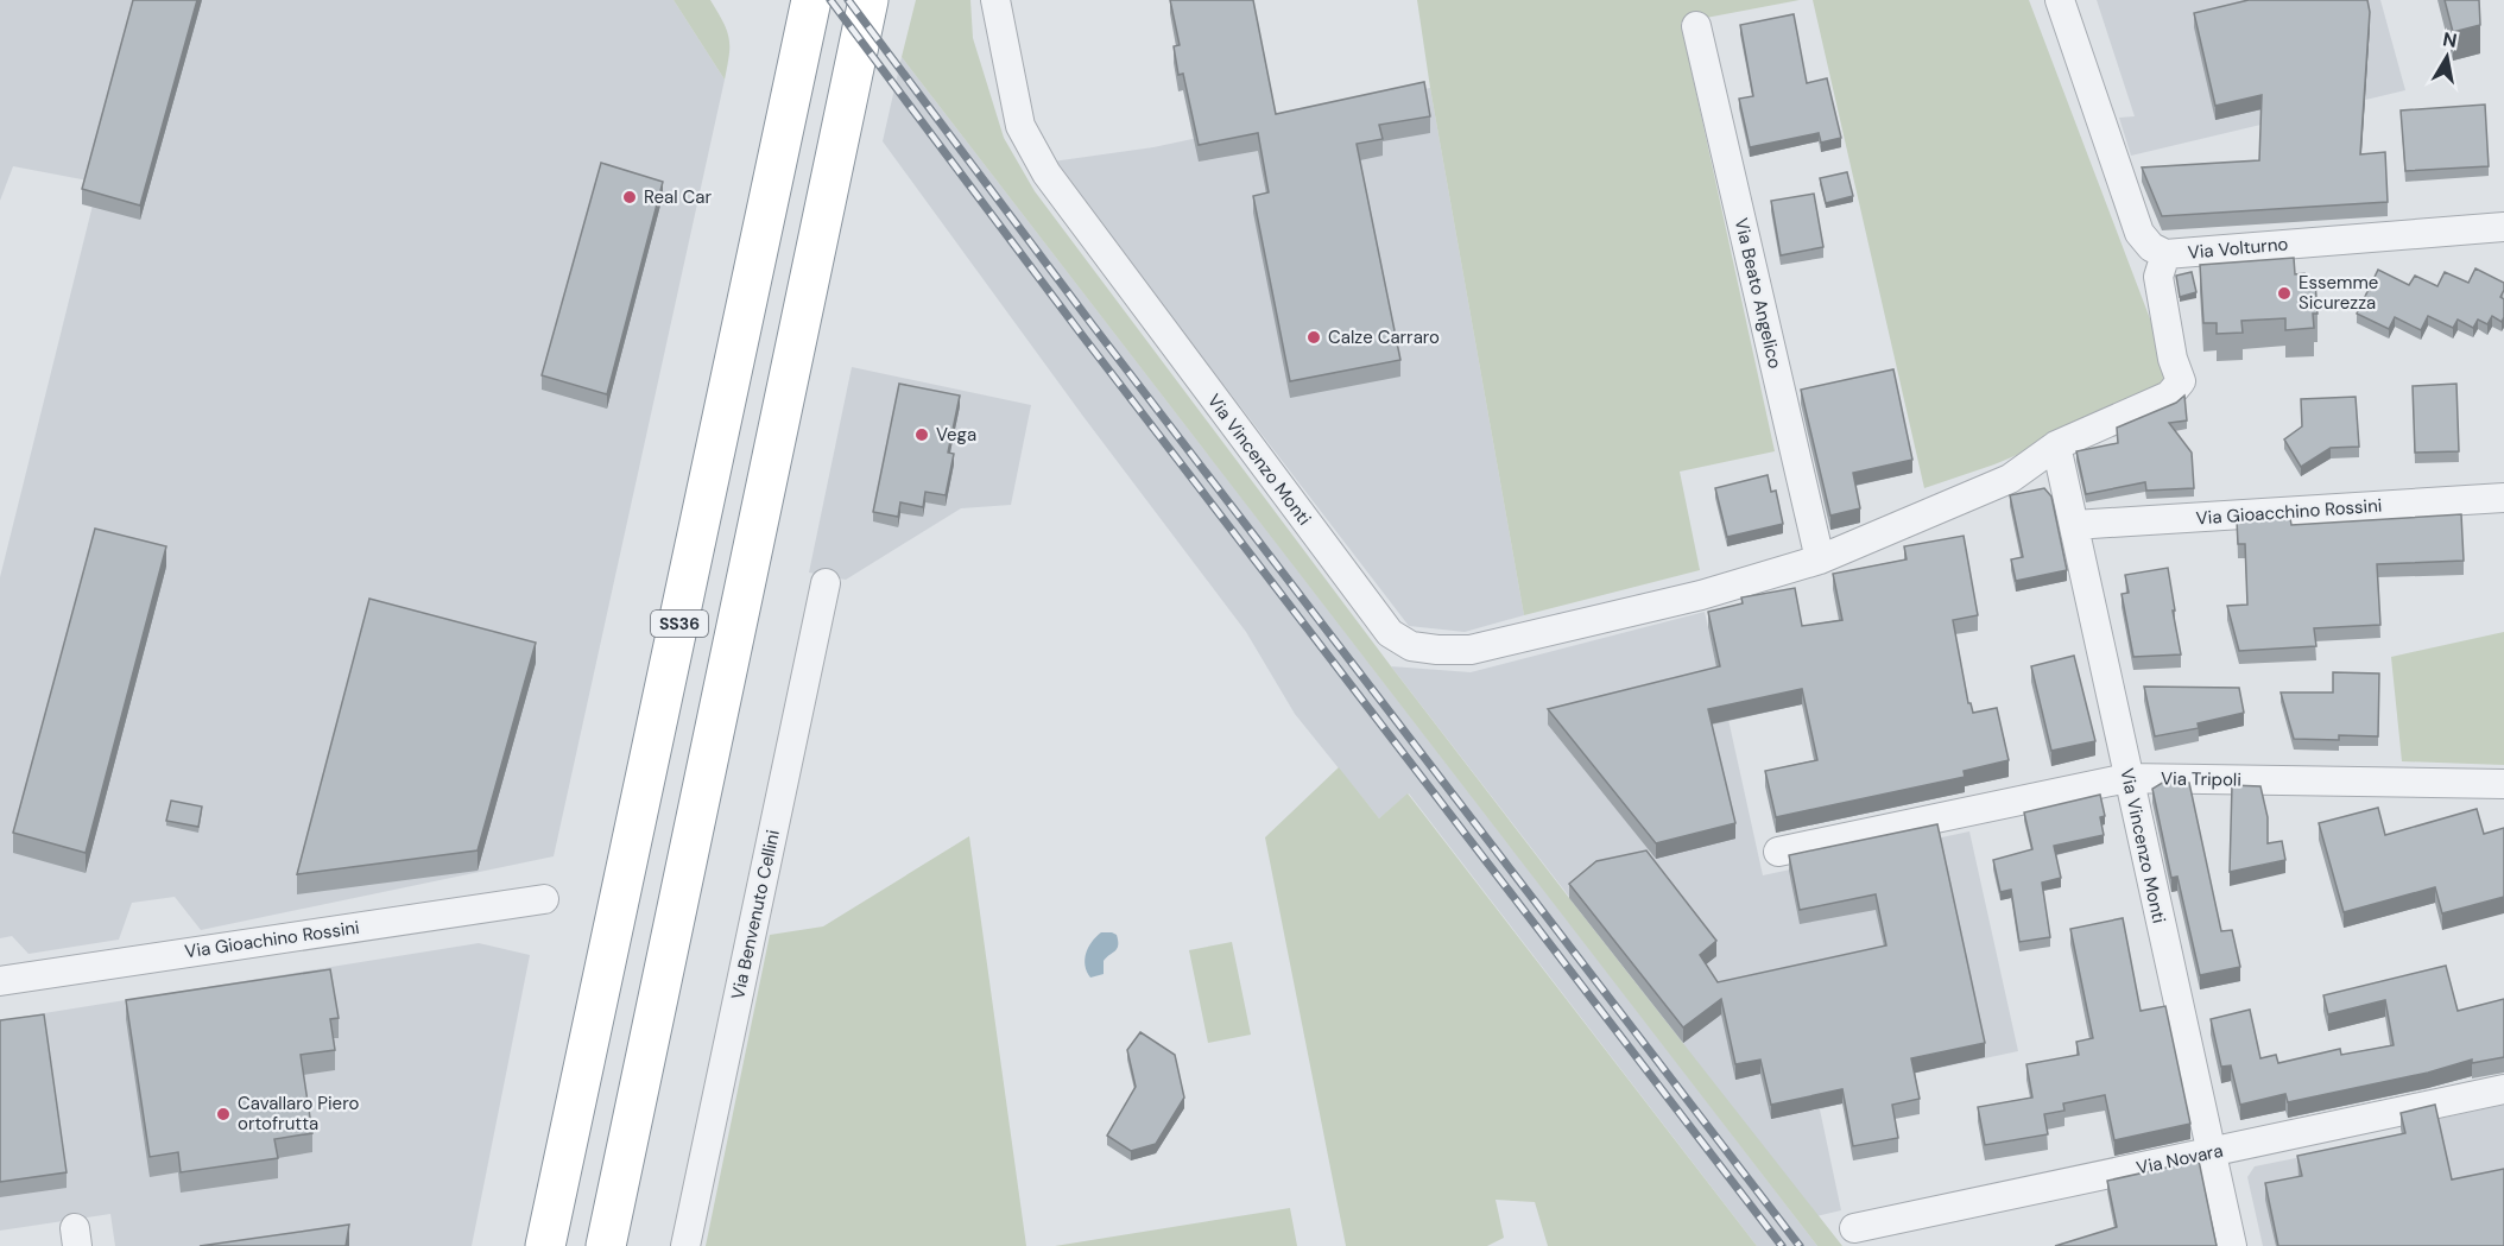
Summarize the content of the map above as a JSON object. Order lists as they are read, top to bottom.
{
  "streets": {
    "highway": ["SS36"],
    "street": [
      "Via Volturno",
      "Via Beato Angelico",
      "Via Vincenzo Monti",
      "Via Gioacchino Rossini",
      "Via Tripoli",
      "Via Benvenuto Cellini",
      "Via Gioachino Rossini",
      "Via Novara"
    ]
  },
  "crossings": [
    ["Via Beato Angelico", "Via Vincenzo Monti"],
    ["Via Vincenzo Monti", "Via Gioacchino Rossini"],
    ["Via Vincenzo Monti", "Via Tripoli"],
    ["Via Vincenzo Monti", "Via Novara"]
  ],
  "places": [
    "Real Car",
    "Essemme Sicurezza",
    "Calze Carraro",
    "Vega",
    "Cavallaro Piero ortofrutta"
  ],
  "north": "top"
}
